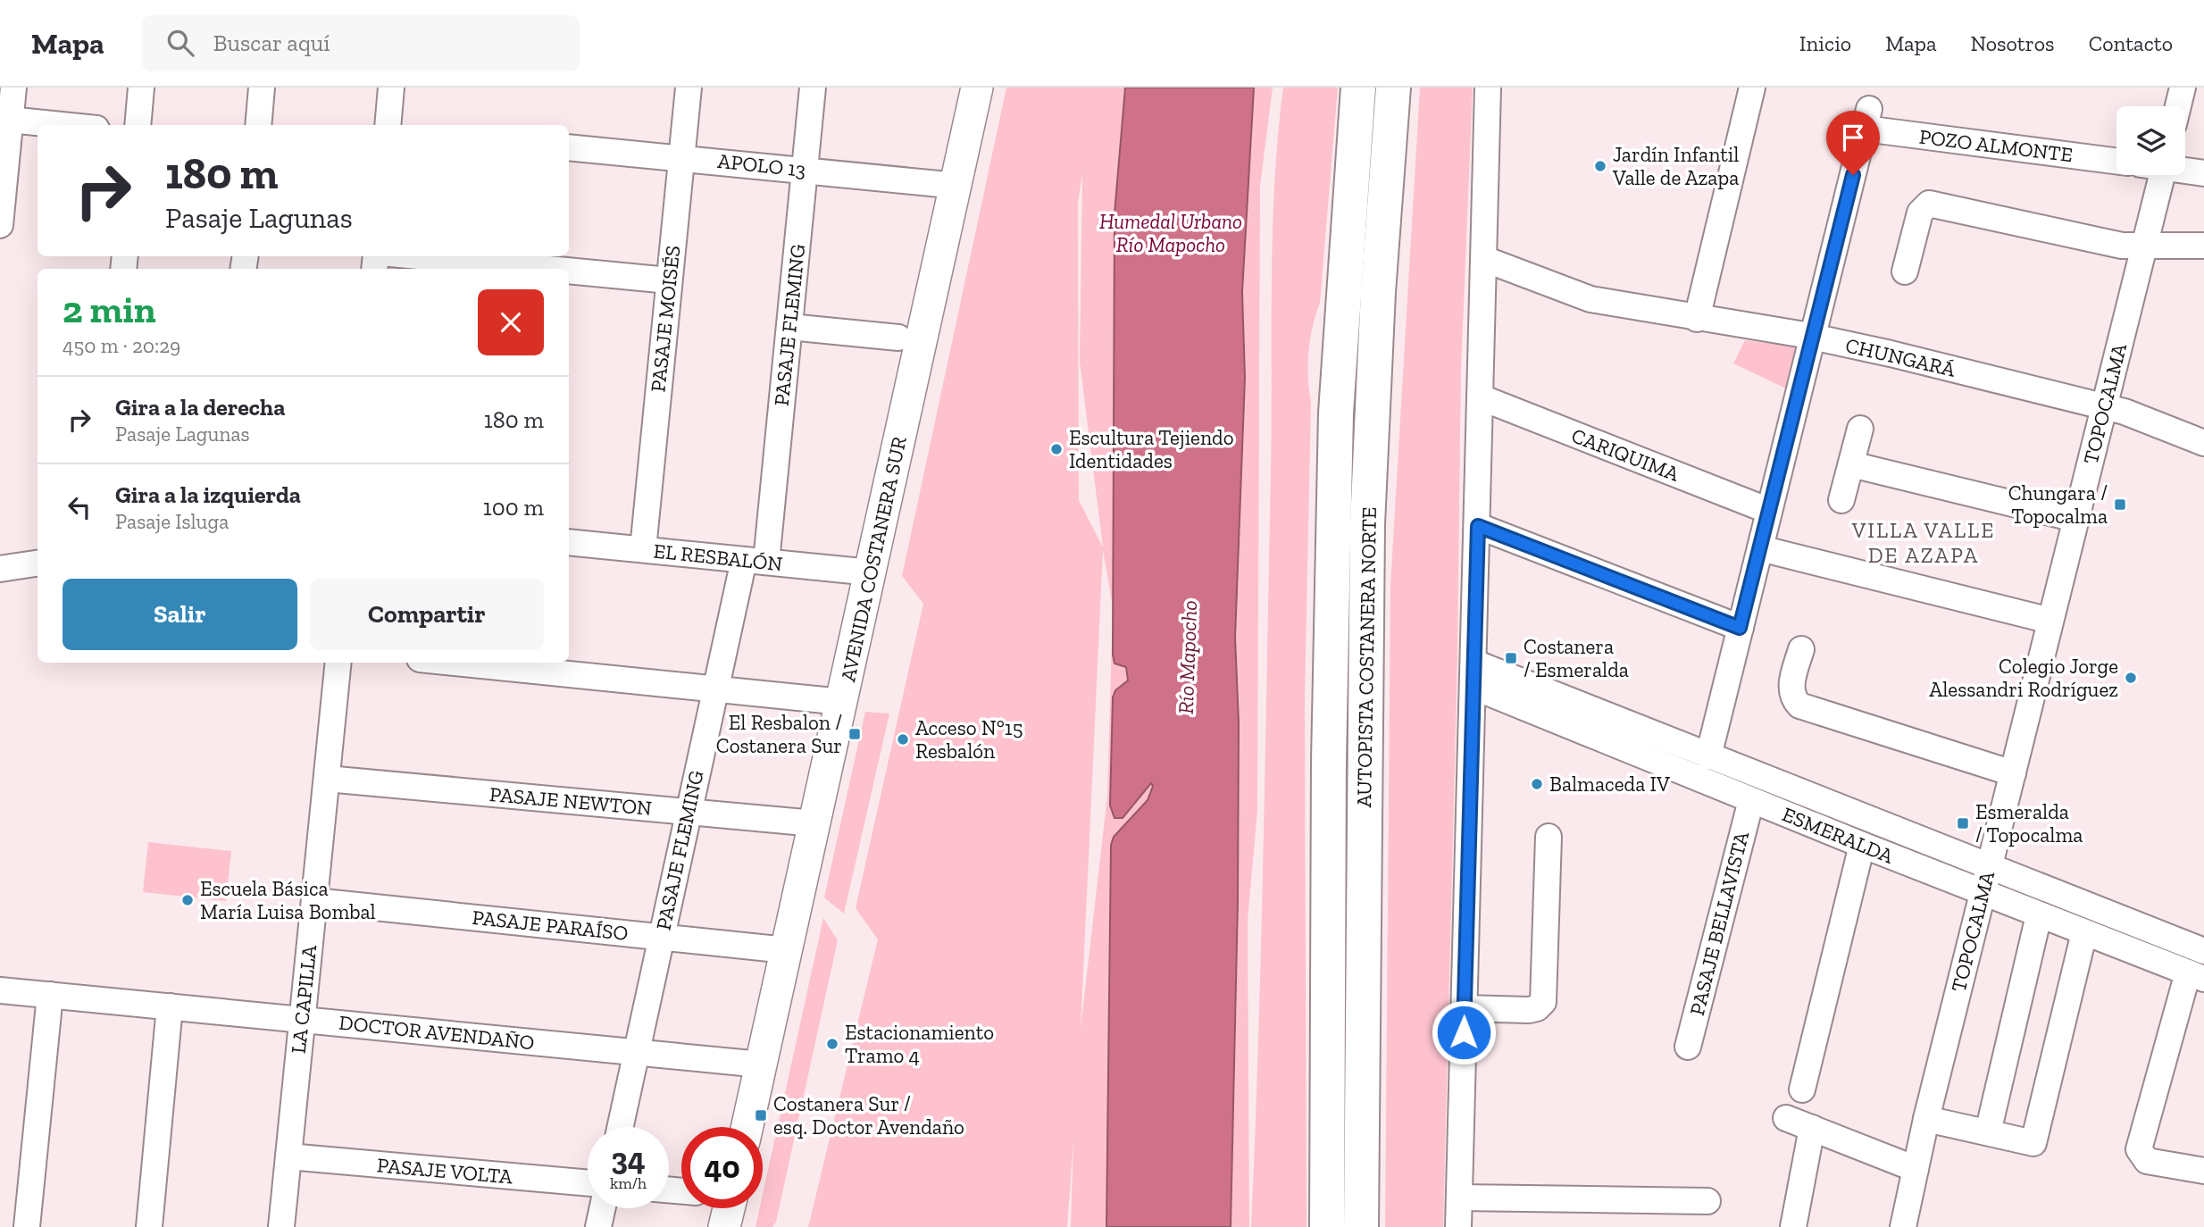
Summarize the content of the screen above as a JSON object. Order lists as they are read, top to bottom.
{
  "streets": {
    "highway": ["AUTOPISTA COSTANERA NORTE"],
    "main road": ["AVENIDA COSTANERA SUR"],
    "street": [
      "POZO ALMONTE",
      "APOLO 13",
      "PASAJE MOISÉS",
      "PASAJE FLEMING",
      "CHUNGARÁ",
      "TOPOCALMA",
      "CARIQUIMA",
      "EL RESBALÓN",
      "PASAJE NEWTON",
      "ESMERALDA",
      "PASAJE BELLAVISTA",
      "PASAJE PARAÍSO",
      "LA CAPILLA",
      "DOCTOR AVENDAÑO",
      "PASAJE VOLTA"
    ]
  },
  "crossings": [
    ["POZO ALMONTE", "CHUNGARÁ"],
    ["APOLO 13", "PASAJE MOISÉS"],
    ["APOLO 13", "PASAJE FLEMING"],
    ["APOLO 13", "AVENIDA COSTANERA SUR"],
    ["PASAJE MOISÉS", "EL RESBALÓN"],
    ["PASAJE FLEMING", "EL RESBALÓN"],
    ["PASAJE FLEMING", "PASAJE NEWTON"],
    ["PASAJE FLEMING", "PASAJE PARAÍSO"],
    ["PASAJE FLEMING", "DOCTOR AVENDAÑO"],
    ["CHUNGARÁ", "TOPOCALMA"],
    ["TOPOCALMA", "ESMERALDA"],
    ["EL RESBALÓN", "AVENIDA COSTANERA SUR"],
    ["AVENIDA COSTANERA SUR", "PASAJE NEWTON"],
    ["AVENIDA COSTANERA SUR", "PASAJE PARAÍSO"],
    ["AVENIDA COSTANERA SUR", "DOCTOR AVENDAÑO"],
    ["PASAJE NEWTON", "LA CAPILLA"],
    ["ESMERALDA", "PASAJE BELLAVISTA"],
    ["PASAJE PARAÍSO", "LA CAPILLA"],
    ["LA CAPILLA", "DOCTOR AVENDAÑO"],
    ["LA CAPILLA", "PASAJE VOLTA"]
  ],
  "districts": ["VILLA VALLE DE AZAPA"],
  "water": ["Río Mapocho"],
  "parks": ["Humedal Urbano Río Mapocho"],
  "places": {
    "other": [
      "Jardín Infantil Valle de Azapa",
      "Escultura Tejiendo Identidades",
      "Colegio Jorge Alessandri Rodríguez",
      "Acceso N°15 Resbalón",
      "Balmaceda IV",
      "Escuela Básica María Luisa Bombal",
      "Estacionamiento Tramo 4"
    ],
    "transit": [
      "Chungara / Topocalma",
      "Costanera / Esmeralda",
      "El Resbalon / Costanera Sur",
      "Esmeralda / Topocalma",
      "Costanera Sur / esq. Doctor Avendaño"
    ]
  },
  "page": {
    "header": "Mapa",
    "search": "Buscar aquí",
    "nav": [
      "Inicio",
      "Mapa",
      "Nosotros",
      "Contacto"
    ],
    "turn": ["180 m", "Pasaje Lagunas"],
    "heading": ["2 min", "450 m · 20:29"],
    "list": [
      {
        "name": "Gira a la derecha",
        "note": "Pasaje Lagunas",
        "value": "180 m"
      },
      {
        "name": "Gira a la izquierda",
        "note": "Pasaje Isluga",
        "value": "100 m"
      }
    ],
    "buttons": ["Salir", "Compartir"],
    "speed": "34 km/h",
    "limit": "40"
  }
}
